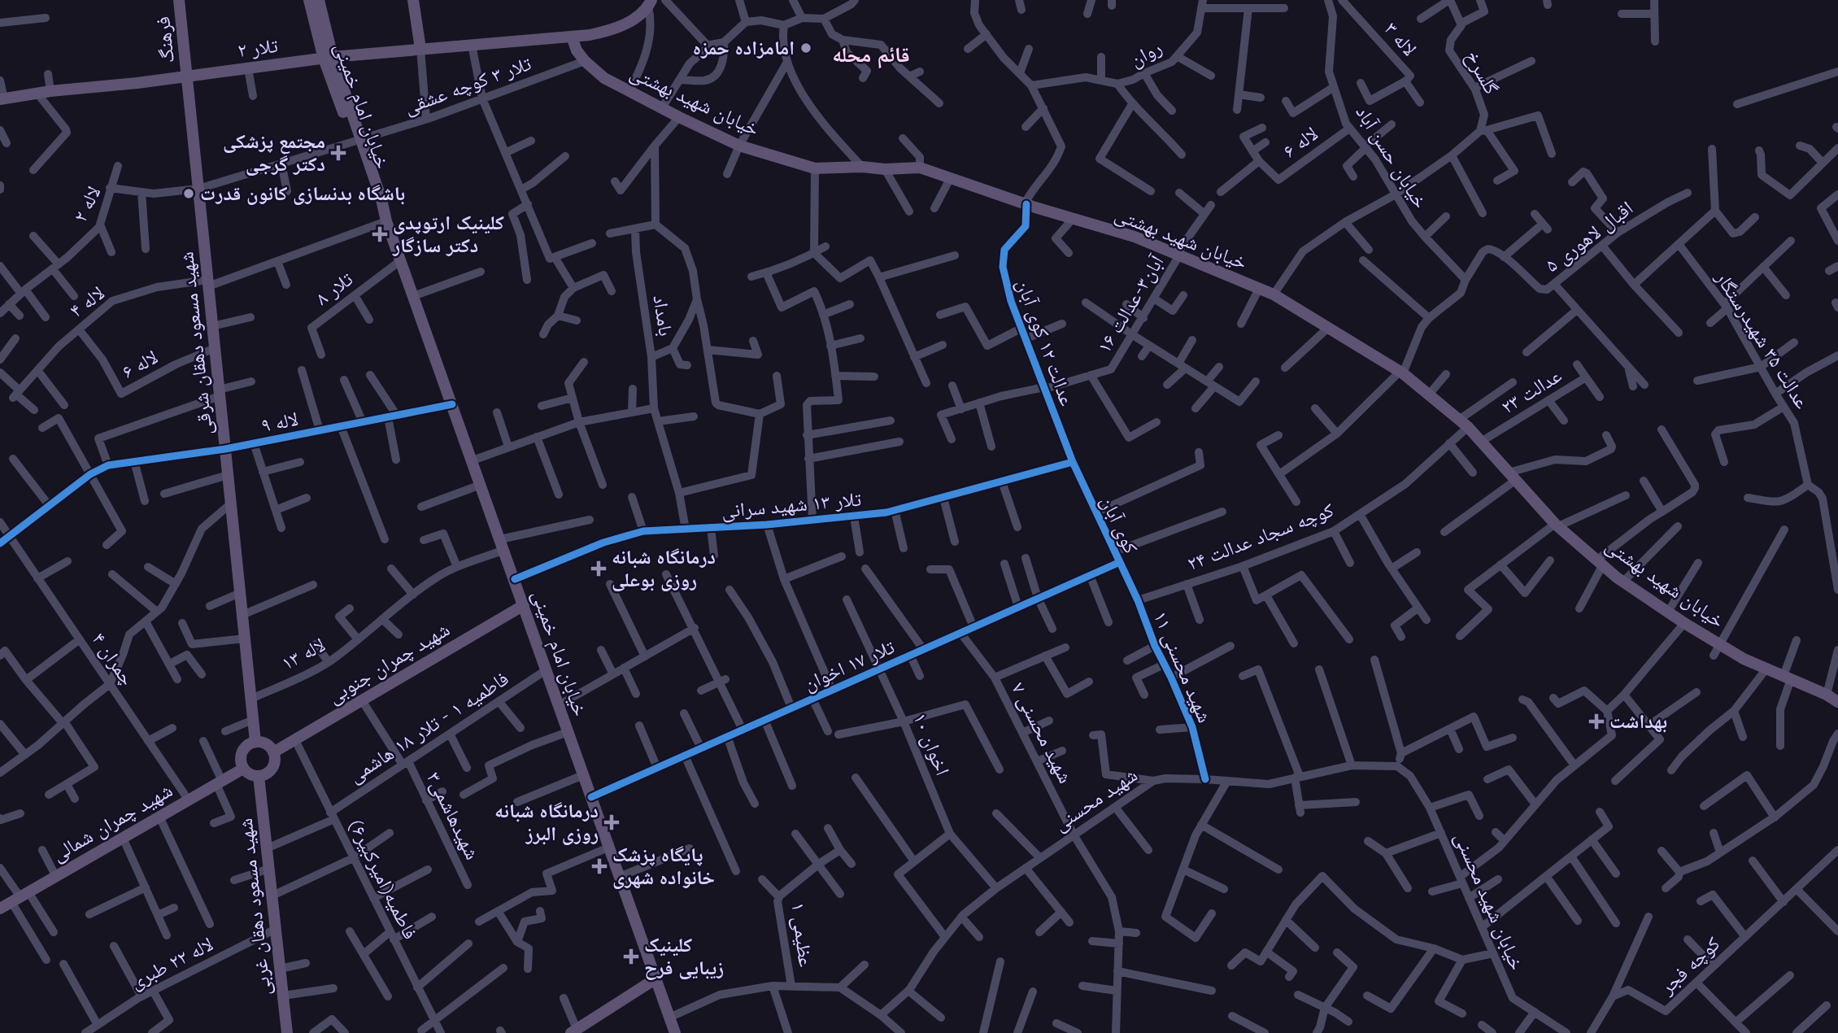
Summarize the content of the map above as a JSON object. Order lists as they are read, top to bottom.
{
  "streets": {
    "main road": [
      "فرهنگ",
      "تلار ۲",
      "خیابان شهید بهشتی",
      "خیابان امام خمینی",
      "شهید مسعود دهقان شرقی",
      "شهید چمران جنوبی",
      "شهید چمران شمالی",
      "شهید مسعود دهقان غربی"
    ],
    "street": [
      "لاله ۳",
      "روان",
      "گلسرخ",
      "تلار ۳ کوچه عشقی",
      "لاله ۶",
      "خیابان حسن آباد",
      "لاله ۲",
      "اقبال لاهوری ۵",
      "تلار ۸",
      "لاله ۴",
      "آبان۳-عدالت ۱۶",
      "بامداد",
      "عدالت ۳۵ شهیدرستگار",
      "عدالت ۱۲ کوی آبان",
      "عدالت ۲۳",
      "لاله ۹",
      "تلار ۱۳ شهید سرانی",
      "کوی آبان",
      "کوچه سجاد عدالت ۲۴",
      "لاله ۱۳",
      "چمران ۴",
      "تلار ۱۷ اخوان",
      "شهید محسنی ۱۱",
      "فاطمیه ۱ - تلار ۱۸ هاشمی",
      "شهید محسنی ۷",
      "اخوان ۱۰",
      "شهید محسنی",
      "شهیدهاشمی۳",
      "فاطمیه(امیرکبیر۶)",
      "خیابان شهید محسنی",
      "عظیمی ۱",
      "لاله ۲۲ طبری",
      "کوچه فجر"
    ]
  },
  "crossings": [
    ["فرهنگ", "تلار ۲"],
    ["فرهنگ", "شهید مسعود دهقان شرقی"],
    ["تلار ۲", "خیابان امام خمینی"],
    ["تلار ۲", "شهید مسعود دهقان شرقی"],
    ["تلار ۳ کوچه عشقی", "خیابان شهید بهشتی"],
    ["تلار ۳ کوچه عشقی", "خیابان امام خمینی"],
    ["تلار ۳ کوچه عشقی", "لاله ۲"],
    ["خیابان شهید بهشتی", "آبان۳-عدالت ۱۶"],
    ["خیابان شهید بهشتی", "عدالت ۱۲ کوی آبان"],
    ["خیابان شهید بهشتی", "عدالت ۲۳"],
    ["خیابان شهید بهشتی", "کوچه سجاد عدالت ۲۴"],
    ["خیابان امام خمینی", "تلار ۸"],
    ["خیابان امام خمینی", "لاله ۹"],
    ["خیابان امام خمینی", "تلار ۱۳ شهید سرانی"],
    ["خیابان امام خمینی", "لاله ۱۳"],
    ["خیابان امام خمینی", "شهید چمران جنوبی"],
    ["خیابان امام خمینی", "تلار ۱۷ اخوان"],
    ["خیابان امام خمینی", "فاطمیه ۱ - تلار ۱۸ هاشمی"],
    ["لاله ۶", "خیابان حسن آباد"],
    ["لاله ۶", "لاله ۴"],
    ["لاله ۶", "شهید مسعود دهقان شرقی"],
    ["خیابان حسن آباد", "اقبال لاهوری ۵"],
    ["لاله ۲", "شهید مسعود دهقان شرقی"],
    ["لاله ۴", "شهید مسعود دهقان شرقی"],
    ["آبان۳-عدالت ۱۶", "عدالت ۱۲ کوی آبان"],
    ["بامداد", "تلار ۱۳ شهید سرانی"],
    ["عدالت ۱۲ کوی آبان", "تلار ۱۳ شهید سرانی"],
    ["عدالت ۱۲ کوی آبان", "کوی آبان"],
    ["شهید مسعود دهقان شرقی", "لاله ۹"],
    ["شهید مسعود دهقان شرقی", "لاله ۱۳"],
    ["شهید مسعود دهقان شرقی", "شهید چمران جنوبی"],
    ["شهید مسعود دهقان شرقی", "شهید چمران شمالی"],
    ["شهید مسعود دهقان شرقی", "شهید مسعود دهقان غربی"],
    ["لاله ۹", "چمران ۴"],
    ["تلار ۱۳ شهید سرانی", "کوی آبان"],
    ["کوی آبان", "کوچه سجاد عدالت ۲۴"],
    ["کوی آبان", "تلار ۱۷ اخوان"],
    ["کوی آبان", "شهید محسنی ۱۱"],
    ["کوچه سجاد عدالت ۲۴", "شهید محسنی ۱۱"],
    ["چمران ۴", "شهید چمران شمالی"],
    ["شهید چمران جنوبی", "شهیدهاشمی۳"],
    ["شهید چمران جنوبی", "شهید چمران شمالی"],
    ["شهید چمران جنوبی", "فاطمیه(امیرکبیر۶)"],
    ["شهید چمران جنوبی", "شهید مسعود دهقان غربی"],
    ["تلار ۱۷ اخوان", "شهید محسنی ۷"],
    ["تلار ۱۷ اخوان", "اخوان ۱۰"],
    ["شهید محسنی ۱۱", "شهید محسنی"],
    ["فاطمیه ۱ - تلار ۱۸ هاشمی", "شهیدهاشمی۳"],
    ["فاطمیه ۱ - تلار ۱۸ هاشمی", "فاطمیه(امیرکبیر۶)"],
    ["فاطمیه ۱ - تلار ۱۸ هاشمی", "شهید مسعود دهقان غربی"],
    ["شهید محسنی ۷", "شهید محسنی"],
    ["اخوان ۱۰", "شهید محسنی"],
    ["شهید محسنی", "خیابان شهید محسنی"],
    ["شهید چمران شمالی", "شهید مسعود دهقان غربی"],
    ["شهید مسعود دهقان غربی", "لاله ۲۲ طبری"]
  ],
  "districts": ["قائم محله"],
  "places": {
    "other": ["امامزاده حمزه", "باشگاه بدنسازی کانون قدرت"],
    "health": [
      "مجتمع پزشکی دکتر گرجی",
      "کلینیک ارتوپدی دکتر سازگار",
      "درمانگاه شبانه روزی بوعلی",
      "بهداشت",
      "درمانگاه شبانه روزی البرز",
      "پایگاه پزشک خانواده شهری",
      "کلینیک زیبایی فرح"
    ]
  }
}
